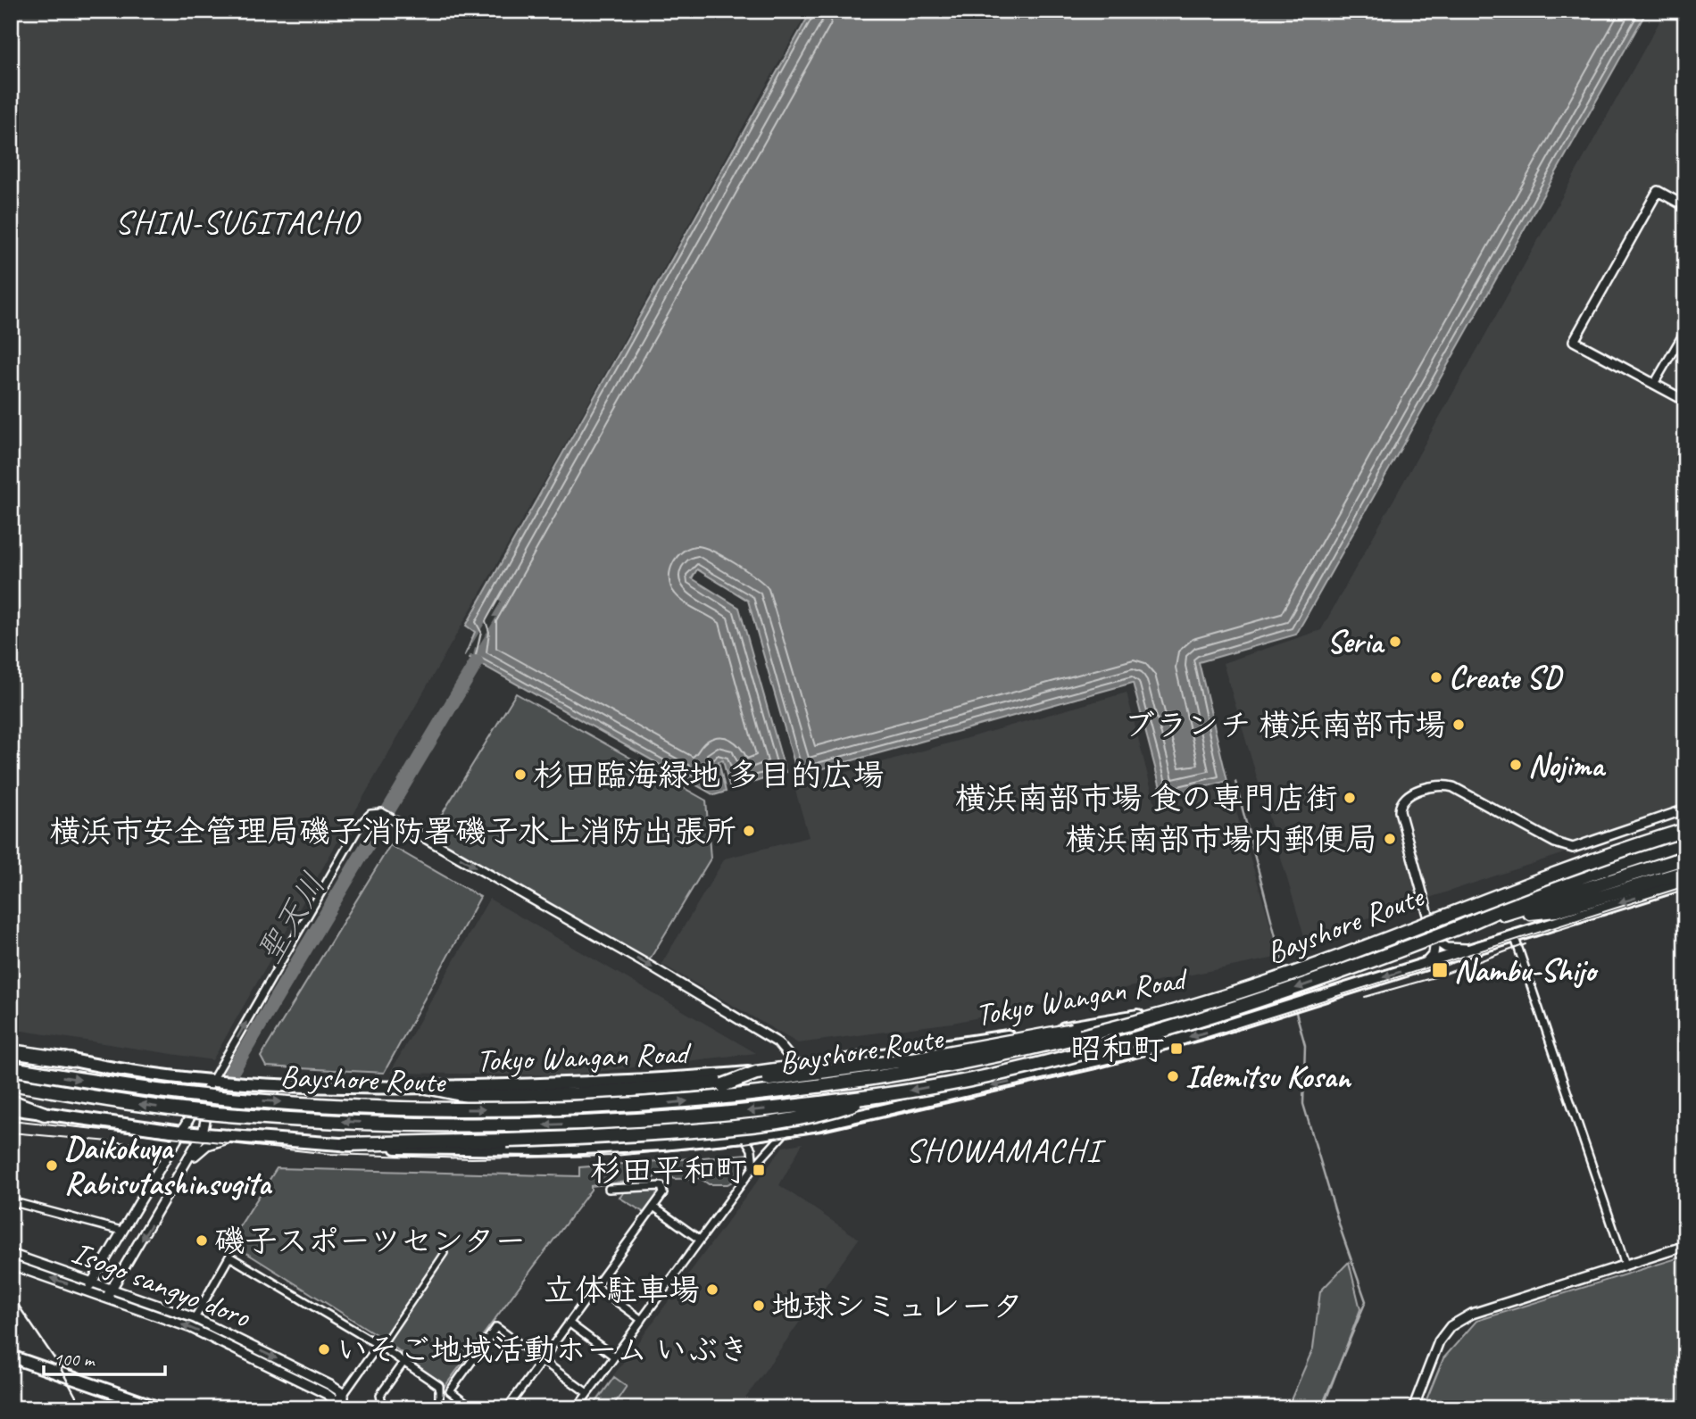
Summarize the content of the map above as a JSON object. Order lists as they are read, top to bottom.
{
  "streets": {
    "highway": ["Bayshore Route", "Tokyo Wangan Road"],
    "street": ["Isogo sangyo doro"]
  },
  "crossings": [
    ["Bayshore Route", "Tokyo Wangan Road"]
  ],
  "districts": ["SHIN-SUGITACHO", "SHOWAMACHI"],
  "water": ["聖天川"],
  "places": {
    "other": [
      "Seria",
      "Create SD",
      "ブランチ 横浜南部市場",
      "Nojima",
      "杉田臨海緑地 多目的広場",
      "横浜南部市場 食の専門店街",
      "横浜市安全管理局磯子消防署磯子水上消防出張所",
      "横浜南部市場内郵便局",
      "Idemitsu Kosan",
      "Daikokuya Rabisutashinsugita",
      "磯子スポーツセンター",
      "立体駐車場",
      "地球シミュレータ",
      "いそご地域活動ホーム いぶき"
    ],
    "transit": ["Nambu-Shijo", "昭和町", "杉田平和町"]
  },
  "scale_bar": "100 m"
}
